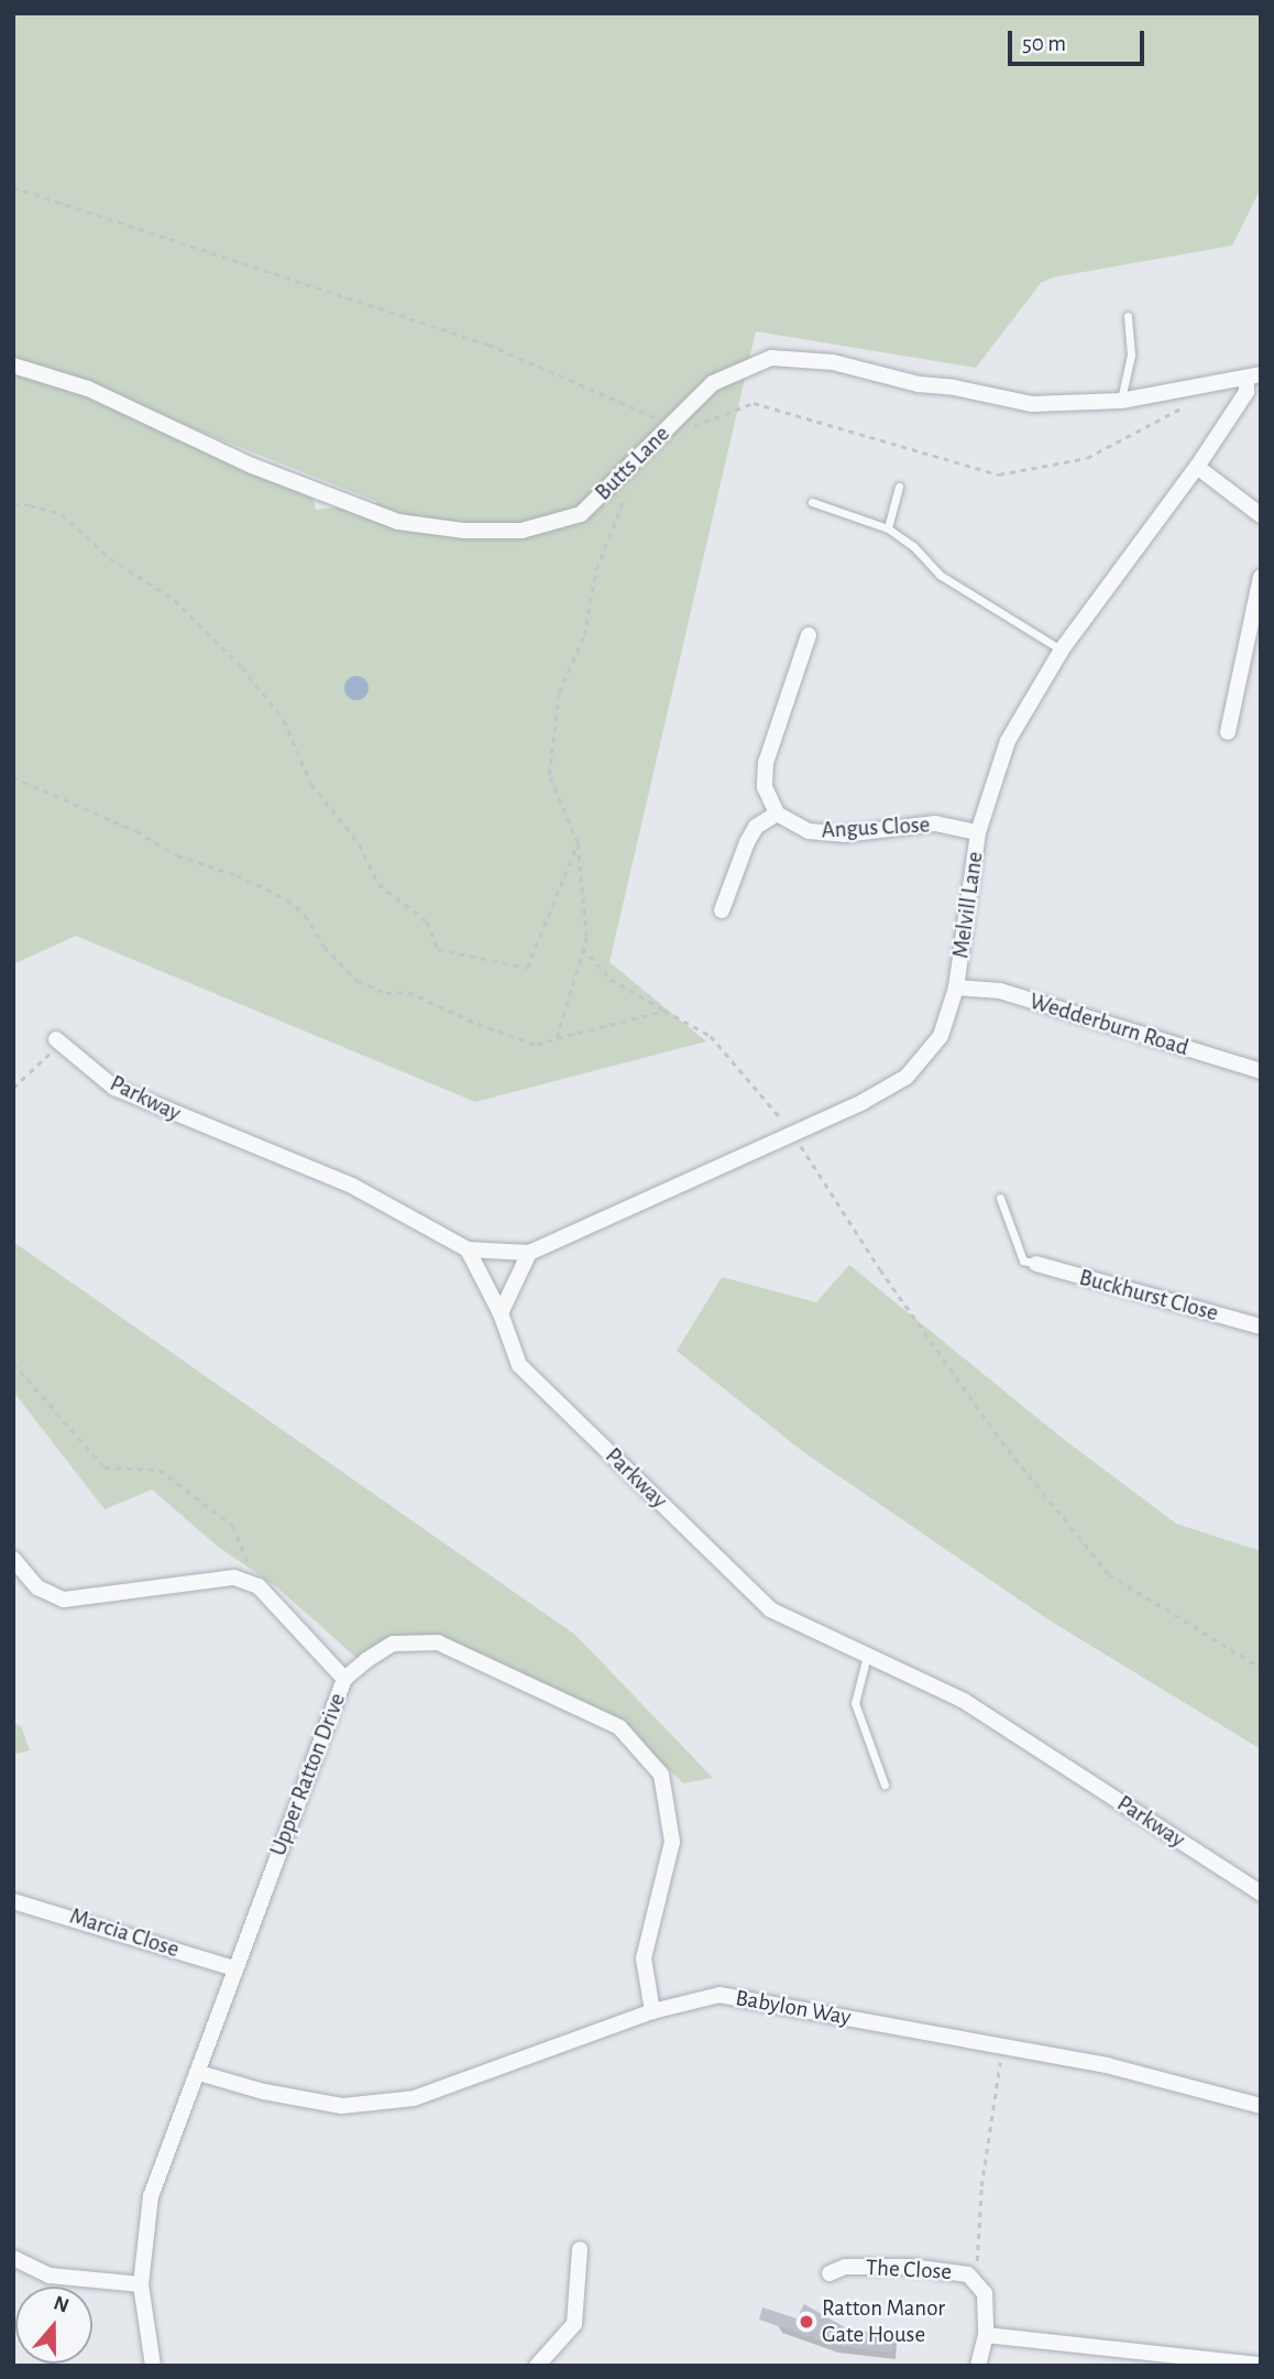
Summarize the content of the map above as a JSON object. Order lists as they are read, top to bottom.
{
  "streets": {
    "street": [
      "Butts Lane",
      "Angus Close",
      "Melvill Lane",
      "Wedderburn Road",
      "Parkway",
      "Buckhurst Close",
      "Upper Ratton Drive",
      "Marcia Close",
      "Babylon Way",
      "The Close"
    ]
  },
  "crossings": [
    ["Butts Lane", "Melvill Lane"],
    ["Angus Close", "Melvill Lane"],
    ["Melvill Lane", "Wedderburn Road"],
    ["Upper Ratton Drive", "Marcia Close"],
    ["Upper Ratton Drive", "Babylon Way"]
  ],
  "places": ["Ratton Manor Gate House"],
  "scale_bar": "50 m",
  "north": "top"
}
